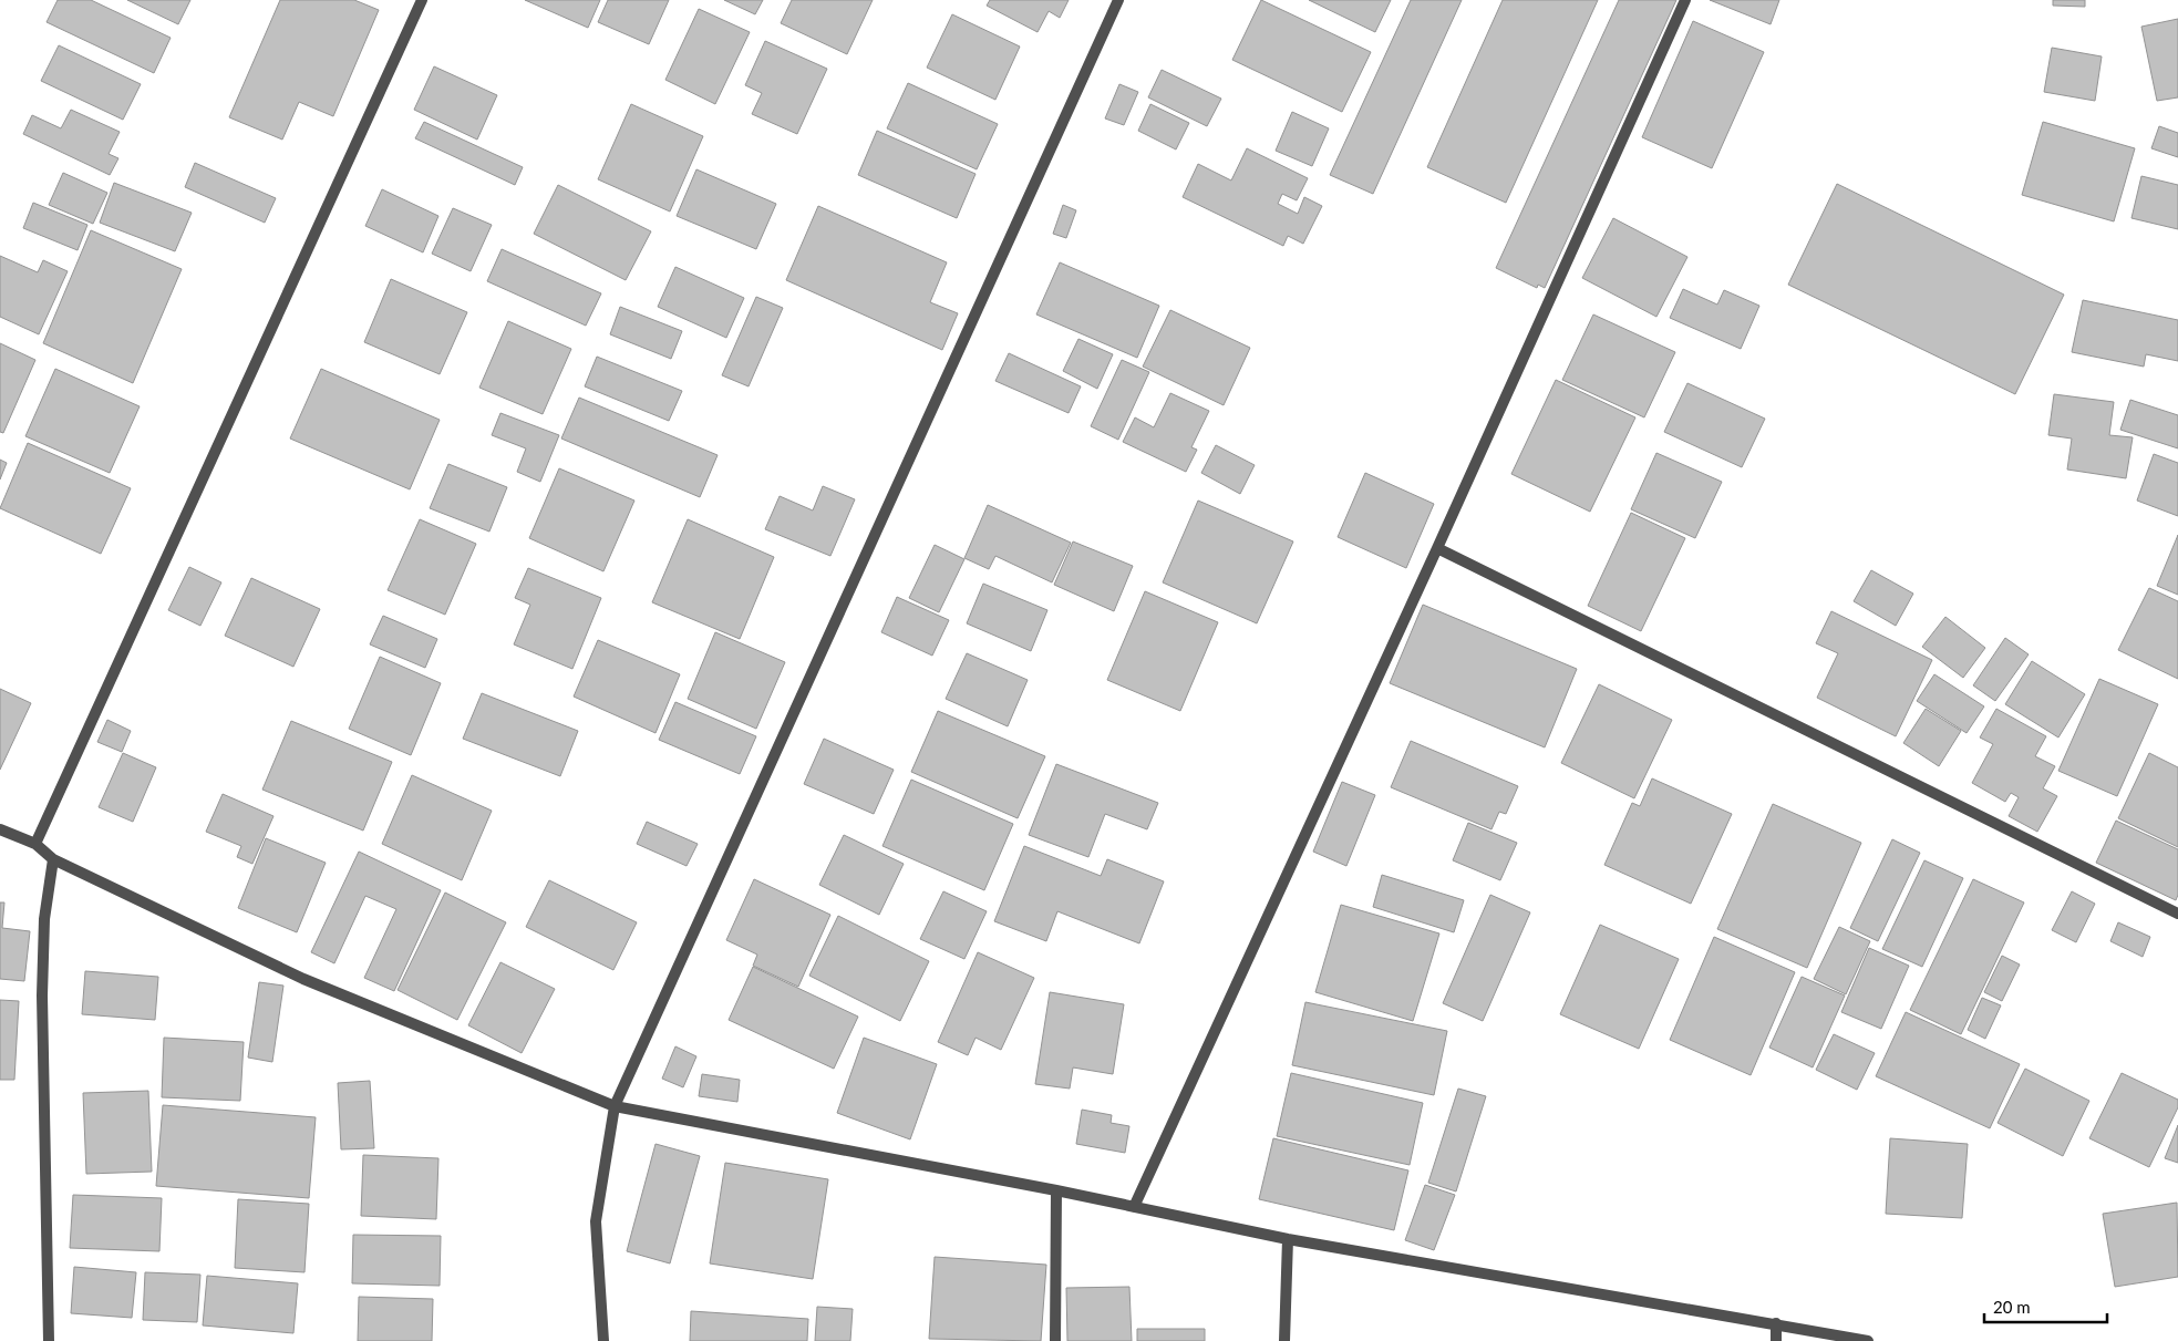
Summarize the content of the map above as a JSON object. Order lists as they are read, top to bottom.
{
  "scale_bar": "20 m"
}
